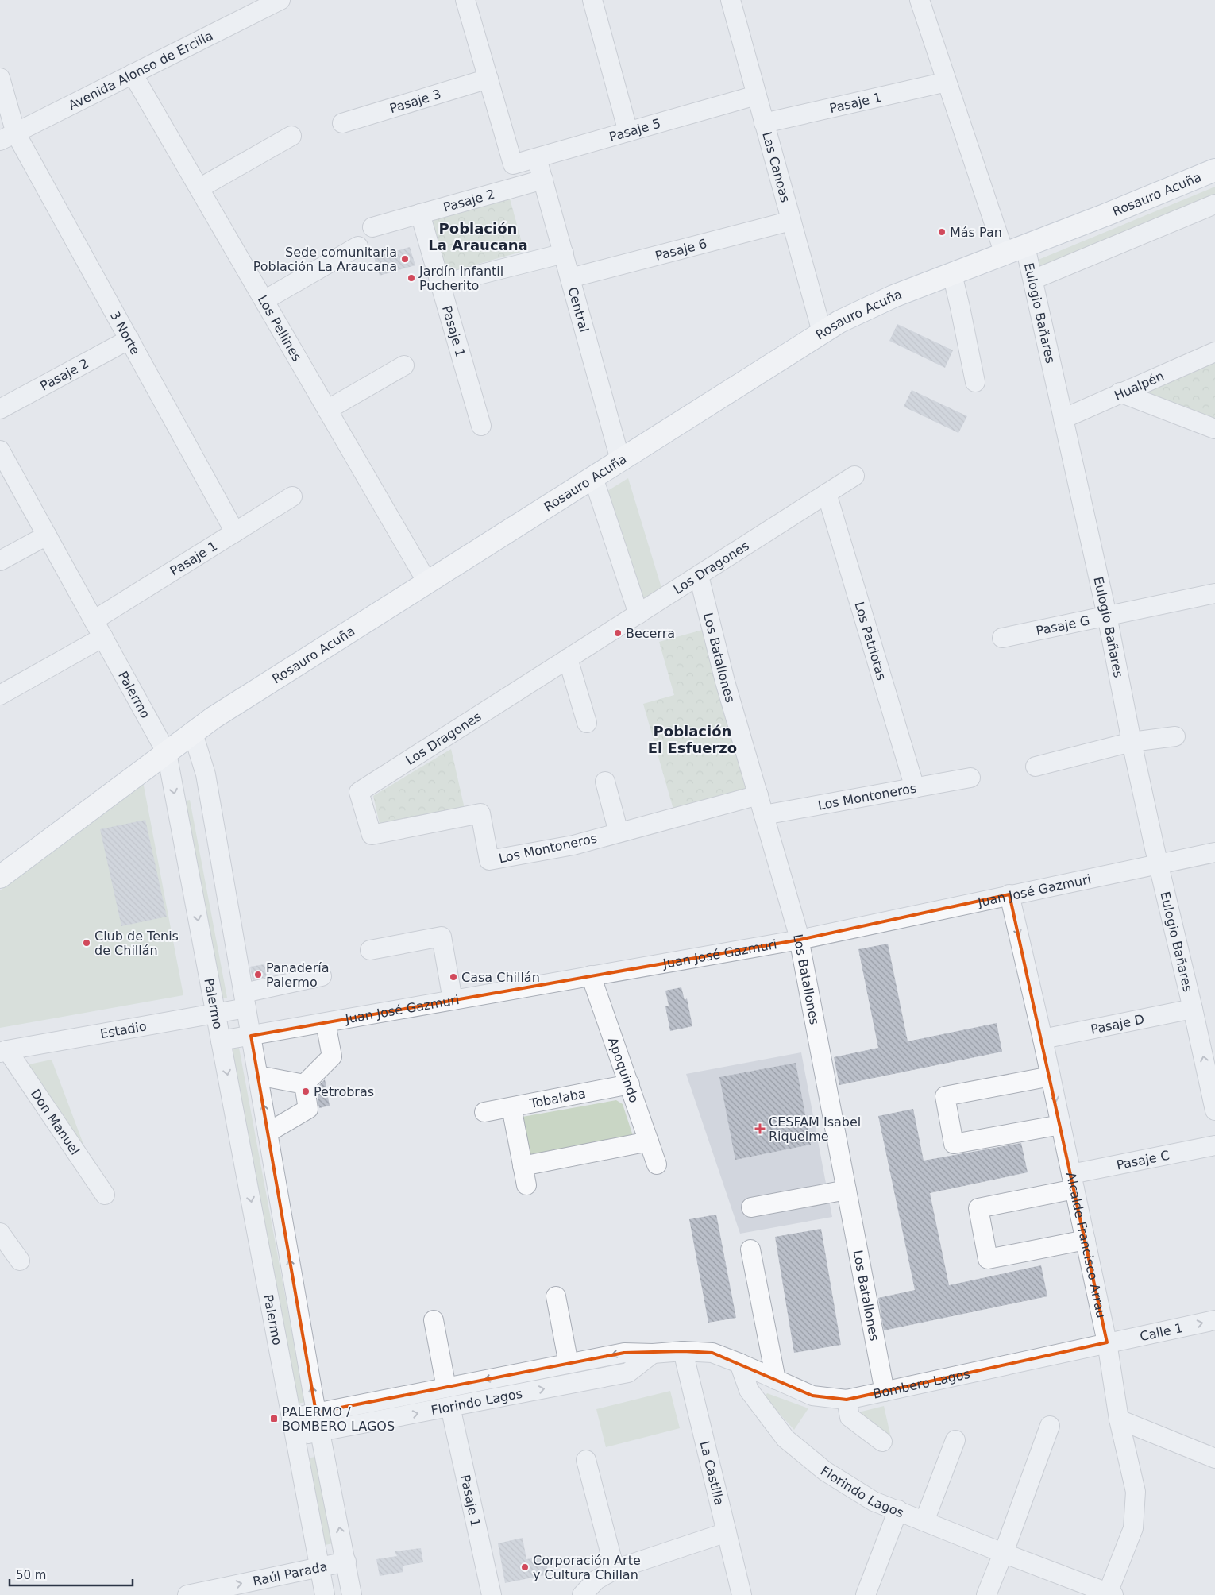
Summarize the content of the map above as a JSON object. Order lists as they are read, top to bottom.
{
  "streets": {
    "main road": ["Rosauro Acuña"],
    "street": [
      "Avenida Alonso de Ercilla",
      "Pasaje 3",
      "Pasaje 1",
      "Pasaje 5",
      "Las Canoas",
      "Pasaje 2",
      "Pasaje 6",
      "Central",
      "Eulogio Bañares",
      "Los Pellines",
      "3 Norte",
      "Hualpén",
      "Los Dragones",
      "Pasaje G",
      "Los Patriotas",
      "Los Batallones",
      "Palermo",
      "Los Montoneros",
      "Juan José Gazmuri",
      "Pasaje D",
      "Estadio",
      "Apoquindo",
      "Tobalaba",
      "Don Manuel",
      "Pasaje C",
      "Alcalde Francisco Arrau",
      "Calle 1",
      "Bombero Lagos",
      "Florindo Lagos",
      "La Castilla",
      "Raúl Parada"
    ]
  },
  "crossings": [
    ["Avenida Alonso de Ercilla", "Los Pellines"],
    ["Avenida Alonso de Ercilla", "3 Norte"],
    ["Pasaje 3", "Pasaje 5"],
    ["Pasaje 1", "Las Canoas"],
    ["Pasaje 1", "Pasaje 2"],
    ["Pasaje 1", "3 Norte"],
    ["Pasaje 1", "Palermo"],
    ["Pasaje 1", "Florindo Lagos"],
    ["Pasaje 5", "Las Canoas"],
    ["Pasaje 5", "Central"],
    ["Las Canoas", "Rosauro Acuña"],
    ["Las Canoas", "Pasaje 6"],
    ["Rosauro Acuña", "Central"],
    ["Rosauro Acuña", "Eulogio Bañares"],
    ["Rosauro Acuña", "Los Pellines"],
    ["Rosauro Acuña", "Palermo"],
    ["Pasaje 2", "Central"],
    ["Pasaje 2", "3 Norte"],
    ["Pasaje 6", "Central"],
    ["Eulogio Bañares", "Hualpén"],
    ["Eulogio Bañares", "Pasaje G"],
    ["Eulogio Bañares", "Juan José Gazmuri"],
    ["Eulogio Bañares", "Pasaje D"],
    ["Los Dragones", "Los Patriotas"],
    ["Los Dragones", "Los Batallones"],
    ["Los Dragones", "Los Montoneros"],
    ["Los Patriotas", "Los Montoneros"],
    ["Los Batallones", "Los Montoneros"],
    ["Los Batallones", "Juan José Gazmuri"],
    ["Los Batallones", "Bombero Lagos"],
    ["Palermo", "Juan José Gazmuri"],
    ["Palermo", "Estadio"],
    ["Palermo", "Florindo Lagos"],
    ["Palermo", "Raúl Parada"],
    ["Juan José Gazmuri", "Apoquindo"],
    ["Juan José Gazmuri", "Alcalde Francisco Arrau"],
    ["Pasaje D", "Alcalde Francisco Arrau"],
    ["Estadio", "Don Manuel"],
    ["Apoquindo", "Tobalaba"],
    ["Pasaje C", "Alcalde Francisco Arrau"],
    ["Alcalde Francisco Arrau", "Calle 1"],
    ["Alcalde Francisco Arrau", "Bombero Lagos"],
    ["Alcalde Francisco Arrau", "Florindo Lagos"],
    ["Calle 1", "Bombero Lagos"],
    ["Bombero Lagos", "Florindo Lagos"],
    ["Florindo Lagos", "La Castilla"]
  ],
  "one_way": ["Calle 1", "Raúl Parada"],
  "districts": ["Población La Araucana", "Población El Esfuerzo"],
  "places": {
    "other": [
      "Más Pan",
      "Sede comunitaria Población La Araucana",
      "Jardín Infantil Pucherito",
      "Becerra",
      "Club de Tenis de Chillán",
      "Panadería Palermo",
      "Casa Chillán",
      "Petrobras",
      "Corporación Arte y Cultura Chillan"
    ],
    "health": ["CESFAM Isabel Riquelme"],
    "transit": ["PALERMO / BOMBERO LAGOS"]
  },
  "scale_bar": "50 m"
}
